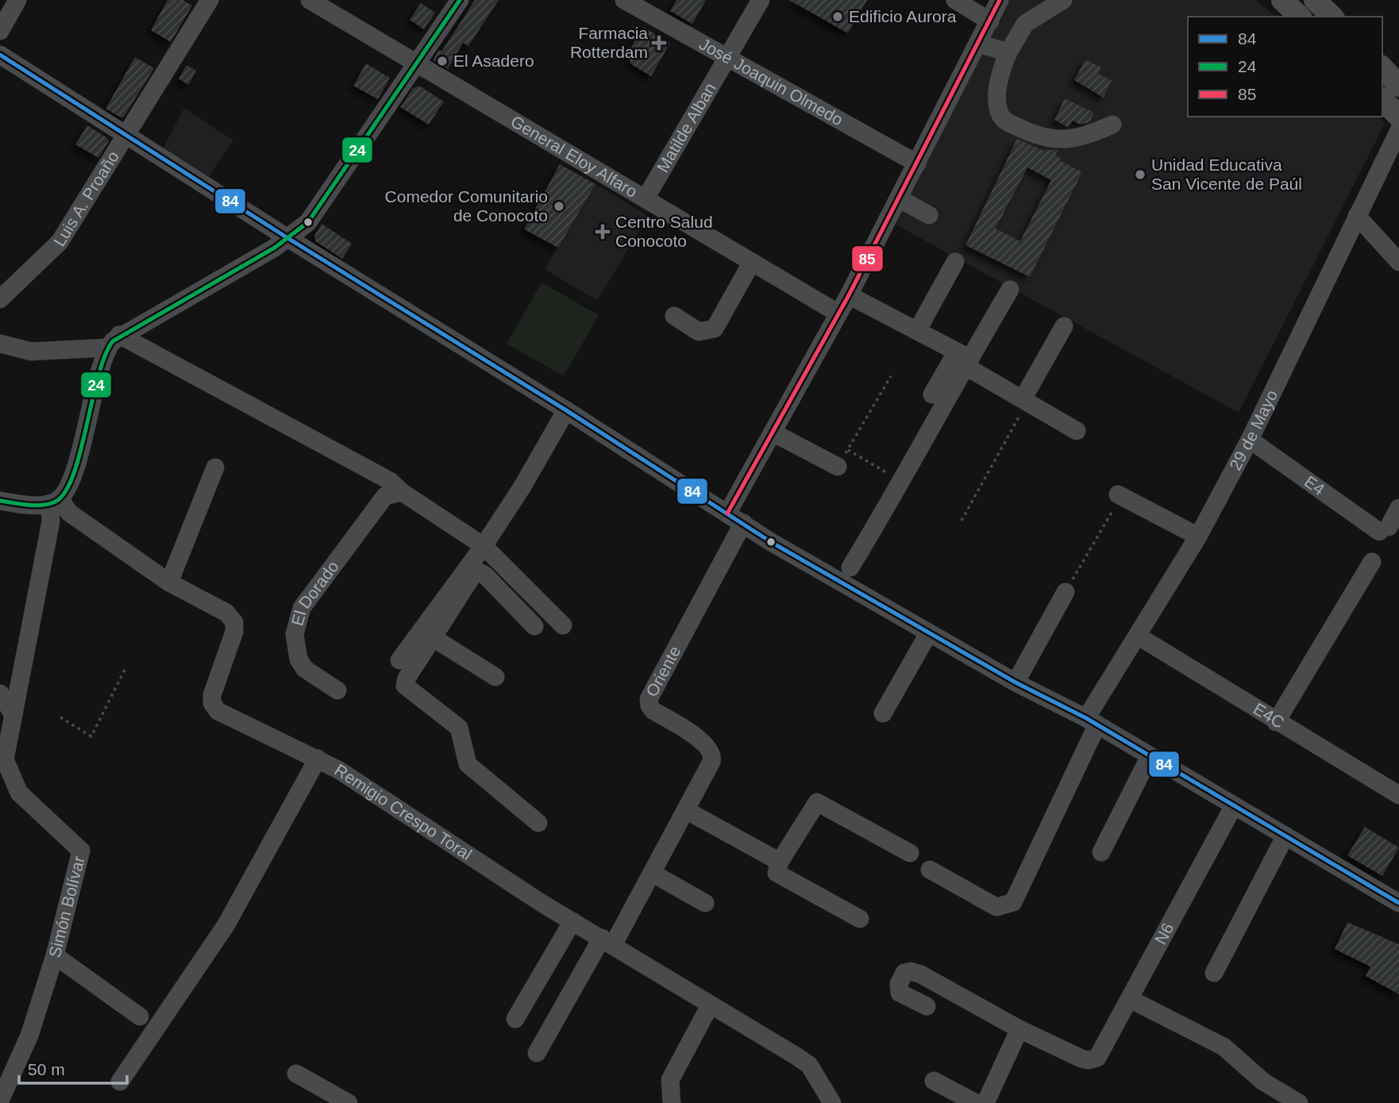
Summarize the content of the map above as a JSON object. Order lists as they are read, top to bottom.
{
  "streets": {
    "street": [
      "José Joaquin Olmedo",
      "Matilde Alban",
      "General Eloy Alfaro",
      "Luis A. Proaño",
      "29 de Mayo",
      "E4",
      "El Dorado",
      "Oriente",
      "E4C",
      "Remigio Crespo Toral",
      "Simón Bolívar",
      "N6"
    ]
  },
  "crossings": [
    ["José Joaquin Olmedo", "Matilde Alban"],
    ["Matilde Alban", "General Eloy Alfaro"],
    ["29 de Mayo", "E4"],
    ["29 de Mayo", "E4C"],
    ["Oriente", "Remigio Crespo Toral"],
    ["Remigio Crespo Toral", "Simón Bolívar"]
  ],
  "places": {
    "other": [
      "Edificio Aurora",
      "El Asadero",
      "Unidad Educativa San Vicente de Paúl",
      "Comedor Comunitario de Conocoto"
    ],
    "health": ["Farmacia Rotterdam", "Centro Salud Conocoto"]
  },
  "lines": ["transit line 24", "transit line 85", "transit line 84"],
  "legend": ["84", "24", "85"],
  "scale_bar": "50 m"
}
